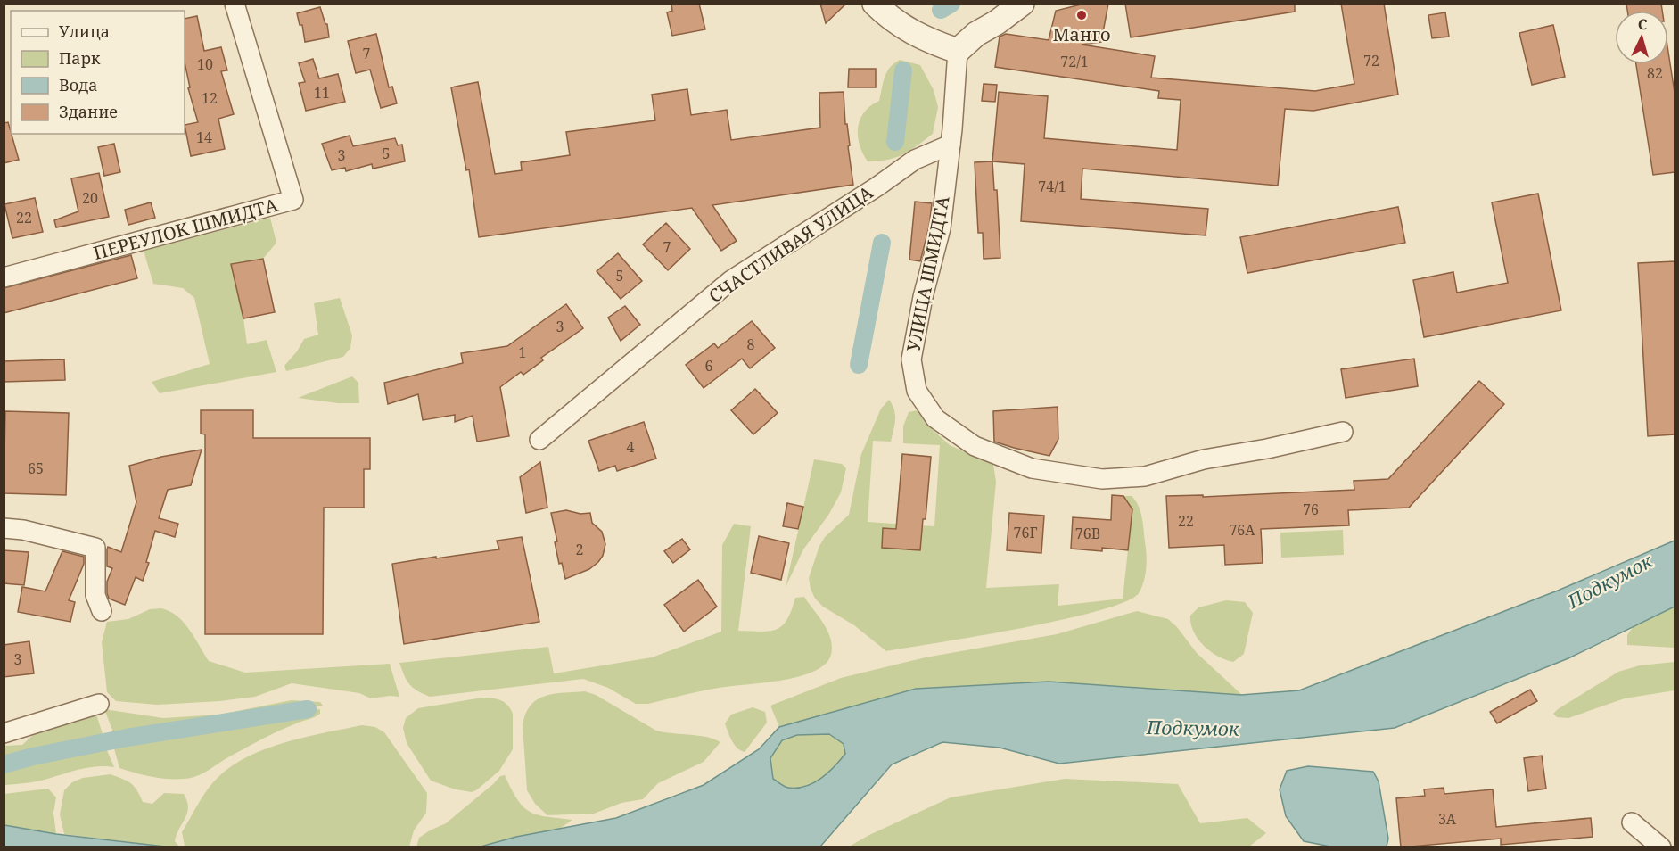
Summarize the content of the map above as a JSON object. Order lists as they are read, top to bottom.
{
  "streets": {
    "street": ["ПЕРЕУЛОК ШМИДТА", "СЧАСТЛИВАЯ УЛИЦА", "УЛИЦА ШМИДТА"]
  },
  "crossings": [
    ["СЧАСТЛИВАЯ УЛИЦА", "УЛИЦА ШМИДТА"]
  ],
  "water": ["Подкумок"],
  "places": ["Манго"],
  "house_numbers": [
    "7",
    "72",
    "72/1",
    "10",
    "82",
    "11",
    "12",
    "14",
    "5",
    "3",
    "74/1",
    "20",
    "22",
    "7",
    "5",
    "3",
    "8",
    "1",
    "6",
    "4",
    "65",
    "76",
    "22",
    "76А",
    "76Г",
    "76В",
    "2",
    "3",
    "3А"
  ],
  "legend": [
    "Улица",
    "Парк",
    "Вода",
    "Здание"
  ],
  "north": "top"
}
